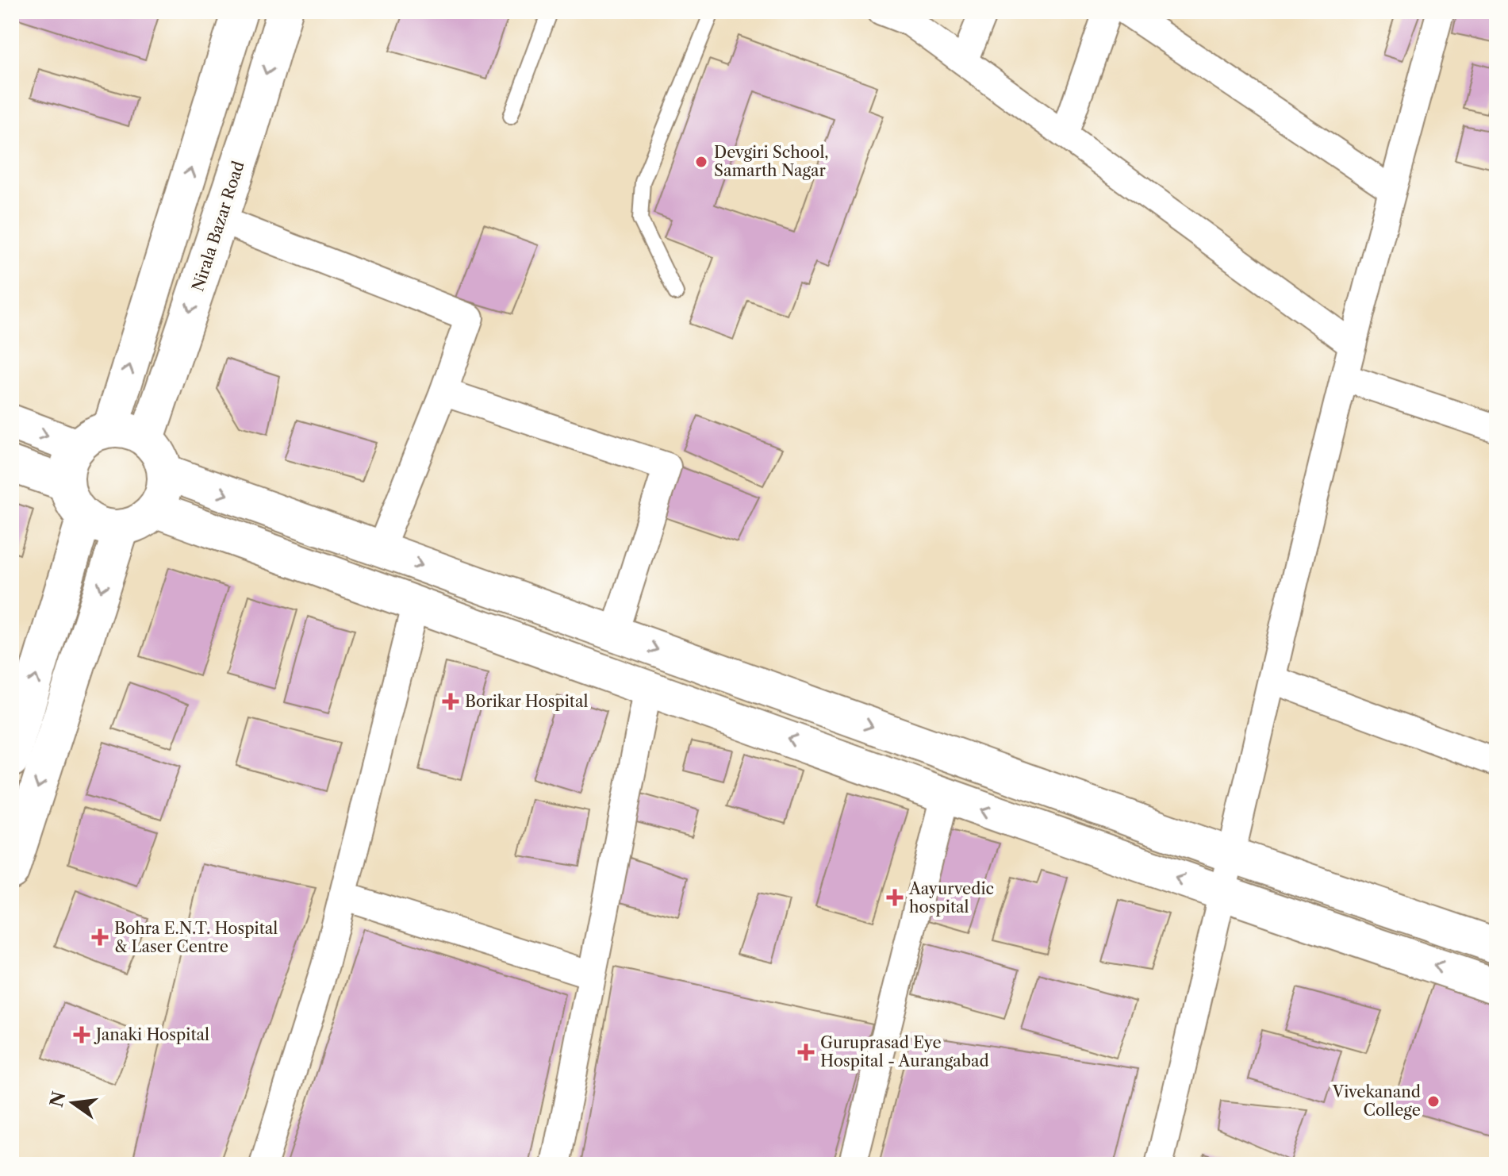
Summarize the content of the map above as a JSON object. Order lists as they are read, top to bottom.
{
  "streets": {
    "street": ["Nirala Bazar Road"]
  },
  "places": {
    "other": ["Devgiri School, Samarth Nagar", "Vivekanand College"],
    "health": [
      "Borikar Hospital",
      "Aayurvedic hospital",
      "Bohra E.N.T. Hospital & Laser Centre",
      "Janaki Hospital",
      "Guruprasad Eye Hospital - Aurangabad"
    ]
  },
  "north": "left"
}
